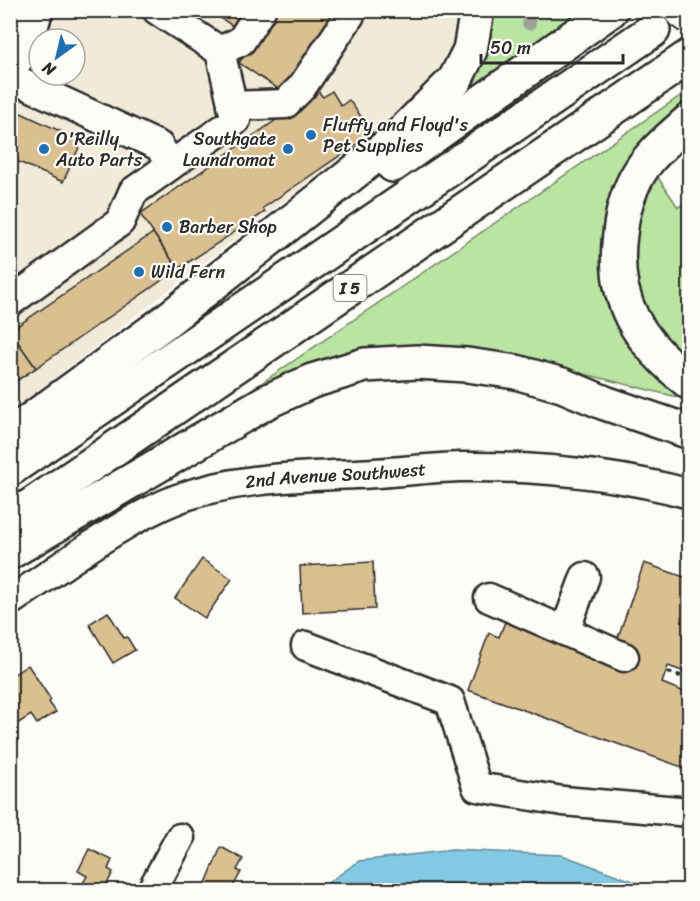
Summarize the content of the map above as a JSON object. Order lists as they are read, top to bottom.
{
  "streets": {
    "main road": ["I 5"],
    "street": ["2nd Avenue Southwest"]
  },
  "places": [
    "Fluffy and Floyd's Pet Supplies",
    "O'Reilly Auto Parts",
    "Southgate Laundromat",
    "Barber Shop",
    "Wild Fern"
  ],
  "scale_bar": "50 m",
  "north": "bottom left"
}
